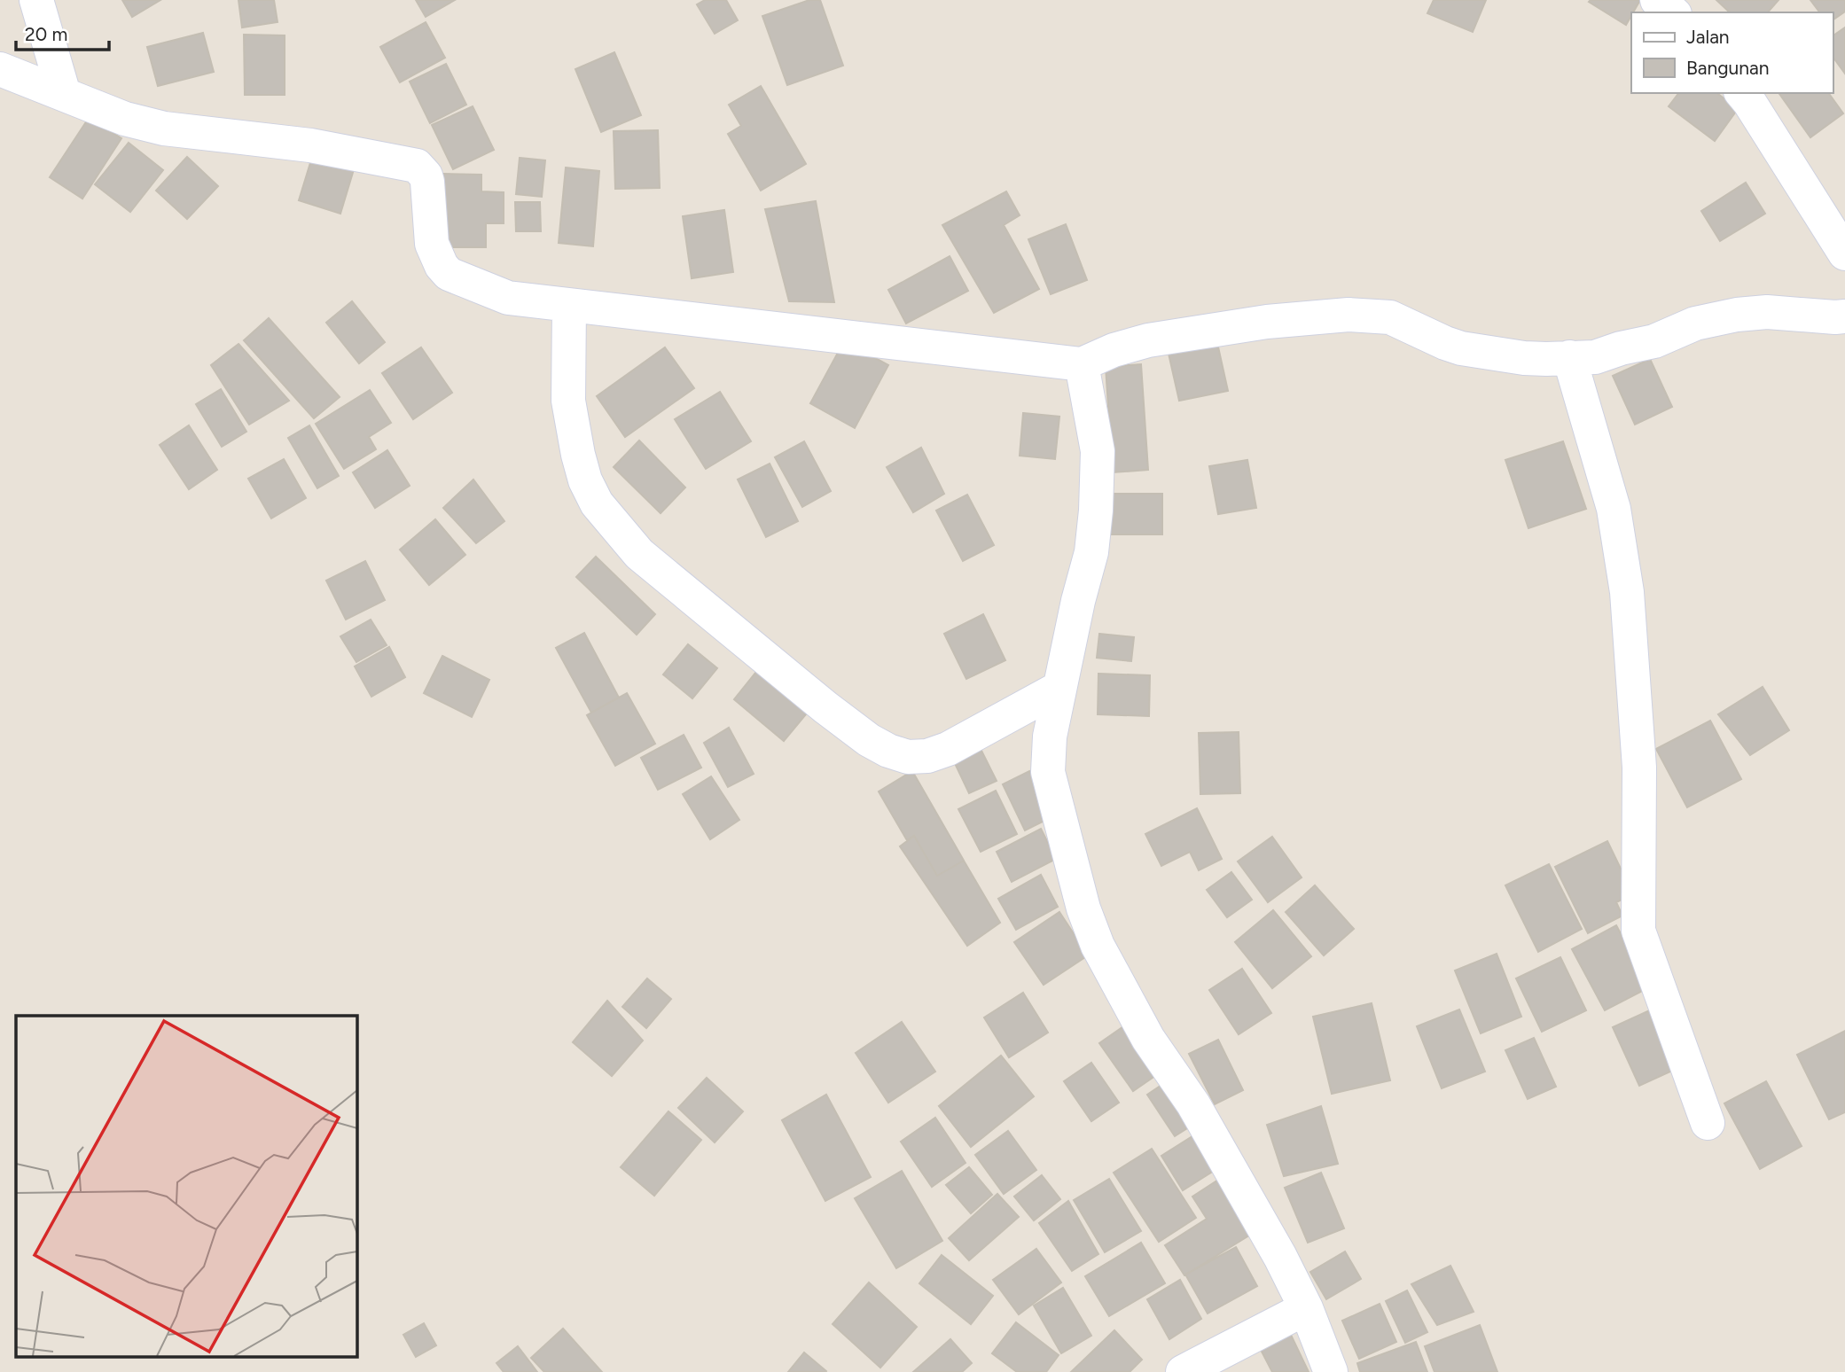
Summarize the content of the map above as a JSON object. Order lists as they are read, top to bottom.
{
  "legend": ["Jalan", "Bangunan"],
  "scale_bar": "20 m"
}
